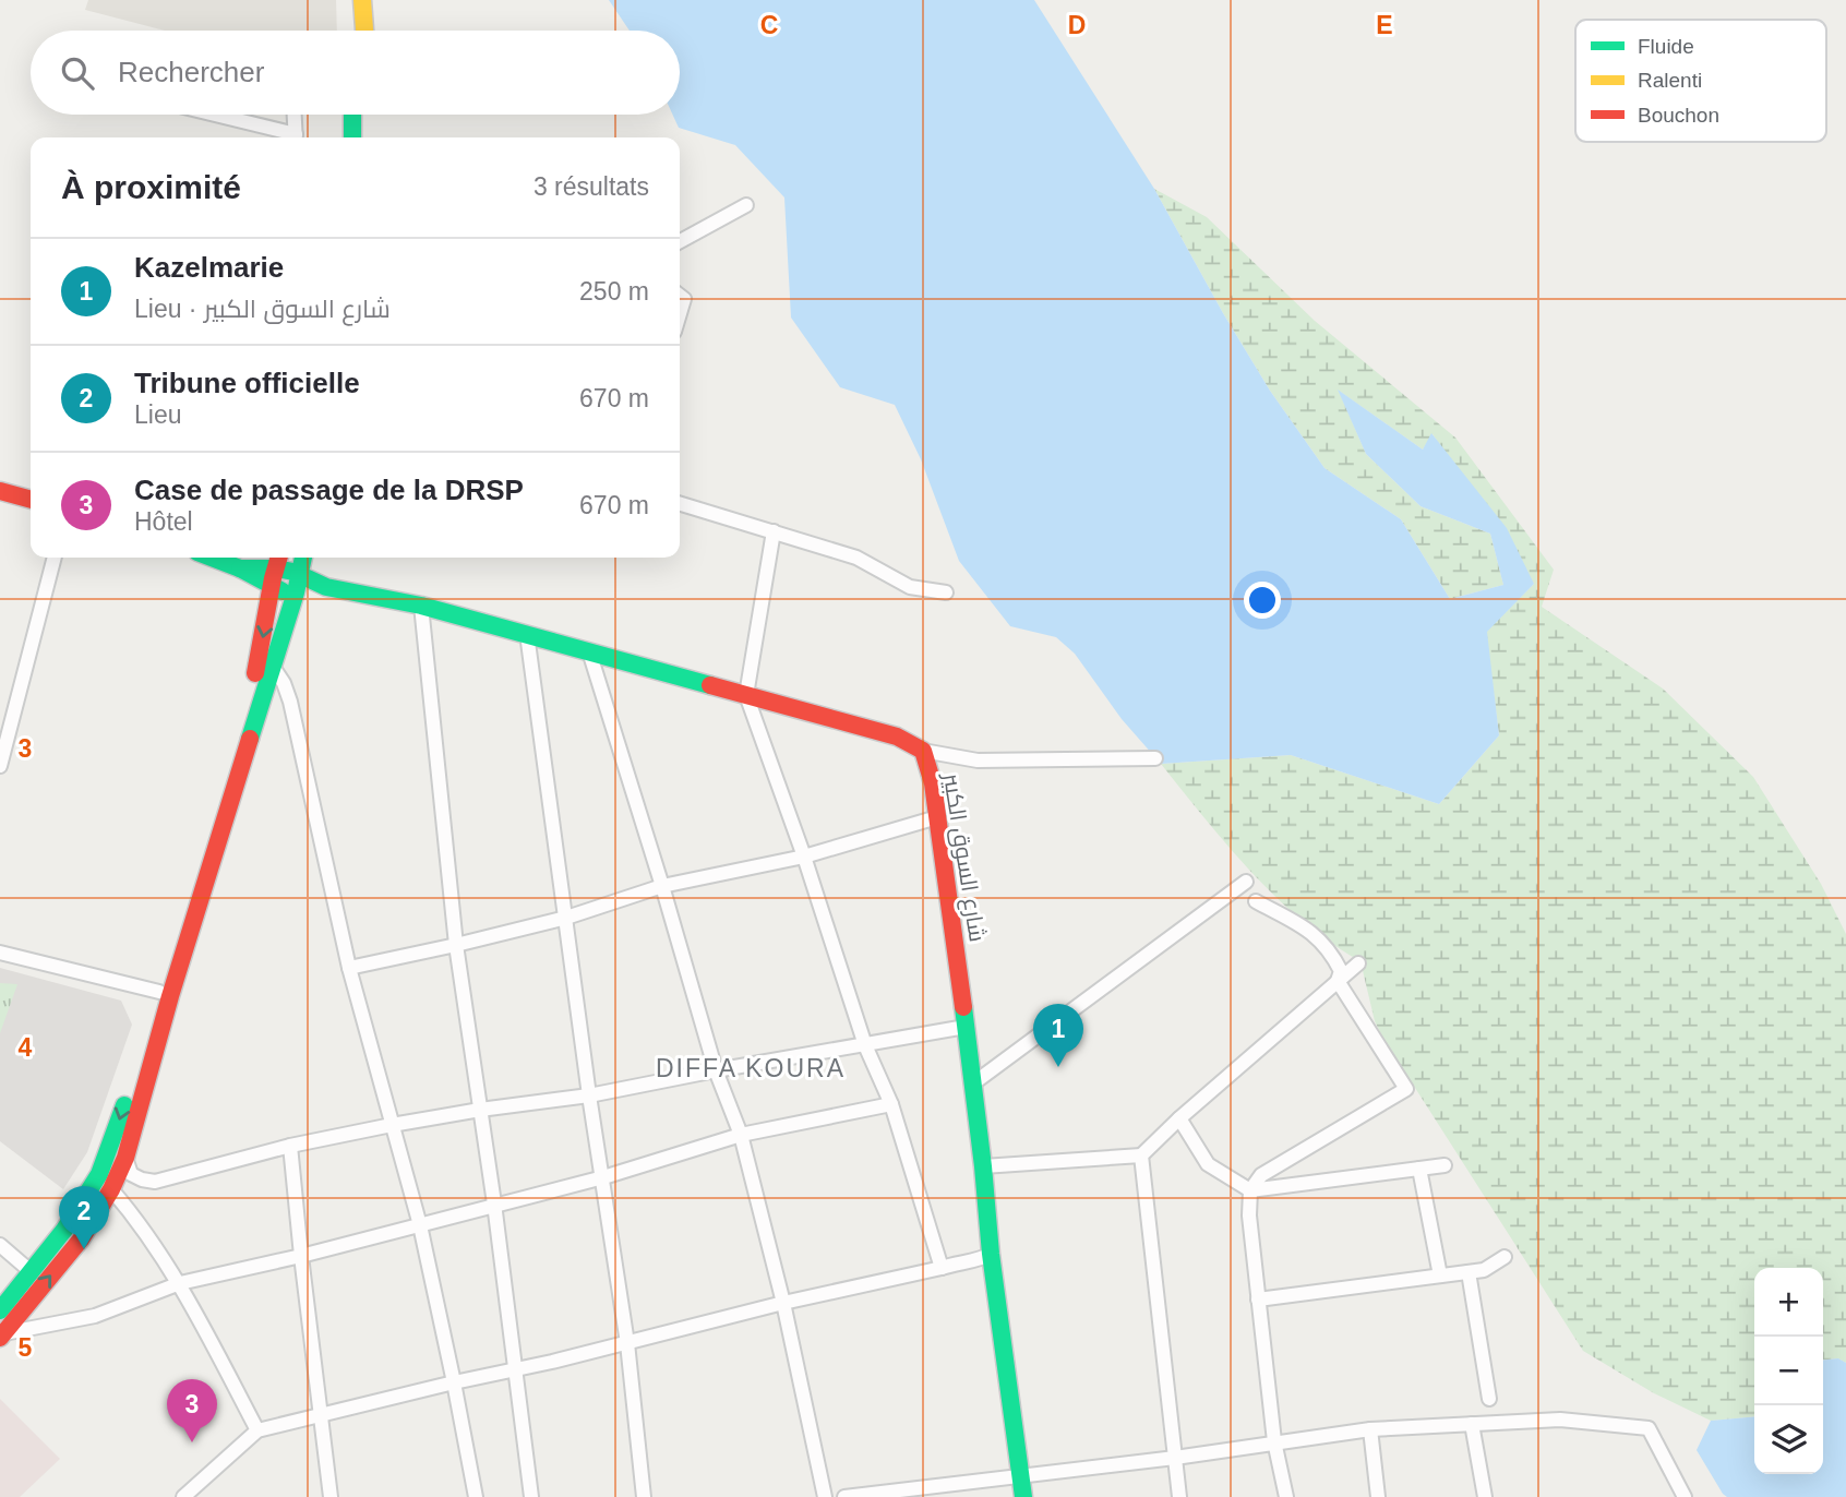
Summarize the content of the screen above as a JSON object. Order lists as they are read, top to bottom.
{
  "streets": {
    "main road": ["شارع السوق الكبير"]
  },
  "districts": ["DIFFA KOURA"],
  "legend": ["Fluide", "Ralenti", "Bouchon"],
  "page": {
    "search": "Rechercher",
    "heading": ["À proximité", "3 résultats"],
    "list": [
      {
        "mark": "1",
        "name": "Kazelmarie",
        "note": "Lieu · شارع السوق الكبير",
        "value": "250 m"
      },
      {
        "mark": "2",
        "name": "Tribune officielle",
        "note": "Lieu",
        "value": "670 m"
      },
      {
        "mark": "3",
        "name": "Case de passage de la DRSP",
        "note": "Hôtel",
        "value": "670 m"
      }
    ],
    "pins": ["1", "2", "3"],
    "map_buttons": ["+", "−"]
  },
  "grid": {
    "columns": ["C", "D", "E"],
    "rows": ["3", "4", "5"]
  }
}
